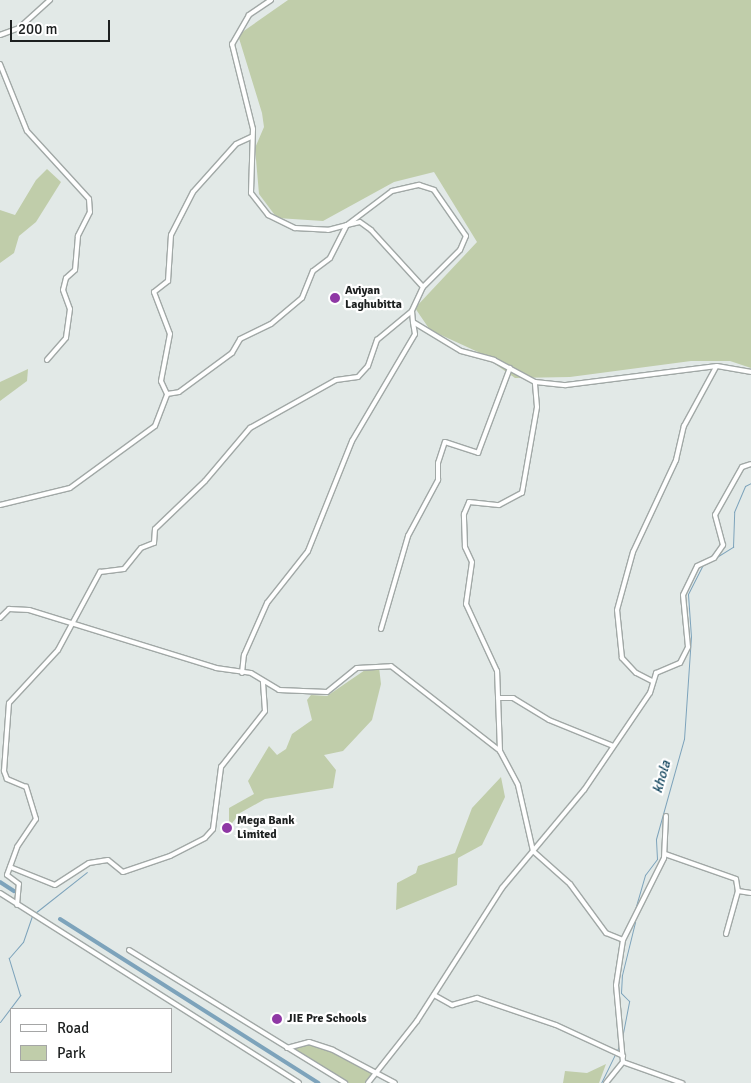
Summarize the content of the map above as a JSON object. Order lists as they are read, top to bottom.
{
  "water": ["khola"],
  "places": ["Aviyan Laghubitta", "Mega Bank Limited", "JIE Pre Schools"],
  "legend": ["Road", "Park"],
  "scale_bar": "200 m"
}
